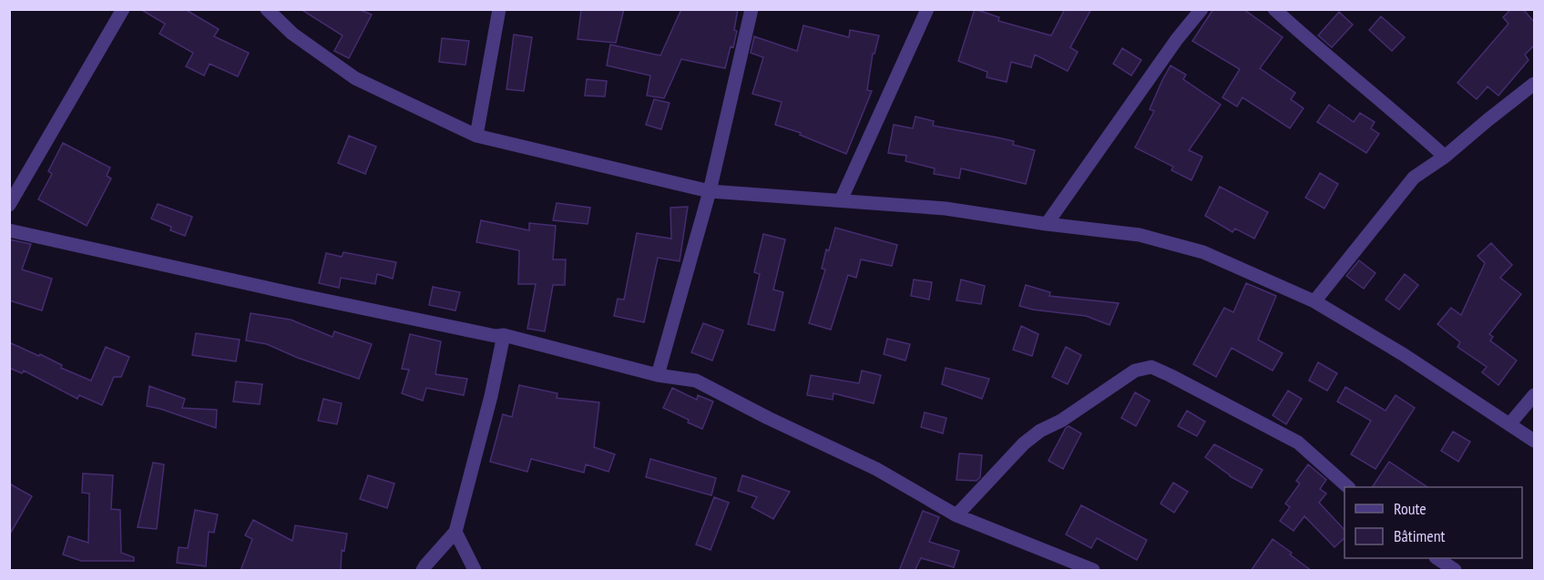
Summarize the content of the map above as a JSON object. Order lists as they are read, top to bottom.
{
  "legend": ["Route", "Bâtiment"]
}
